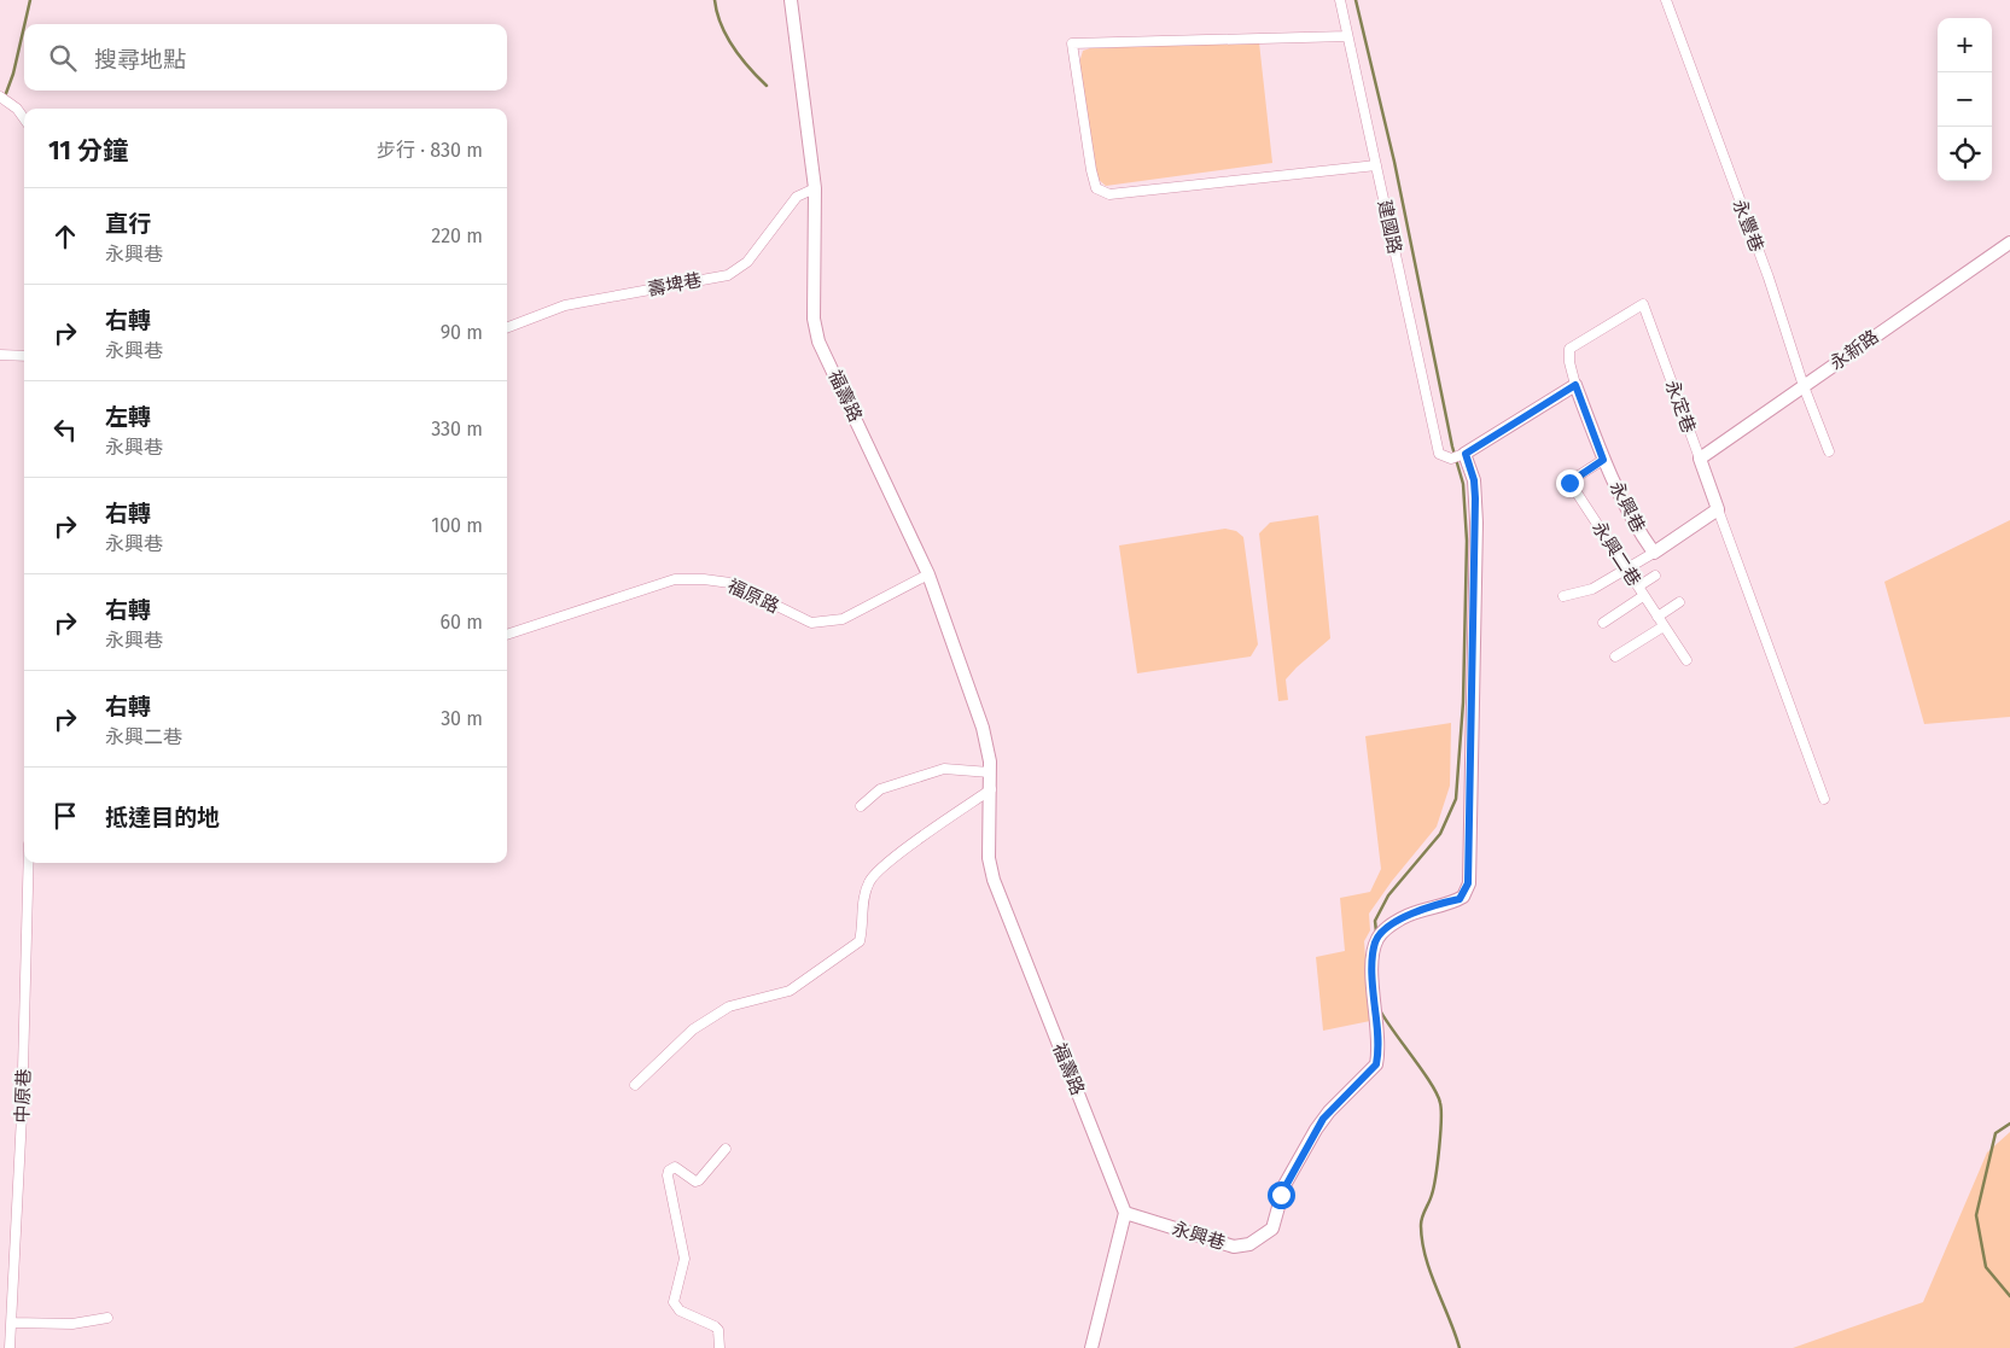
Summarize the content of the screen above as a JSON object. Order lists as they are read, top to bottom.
{
  "streets": {
    "street": [
      "永豐巷",
      "建國路",
      "壽埤巷",
      "永新路",
      "福壽路",
      "永定巷",
      "永興巷",
      "永興二巷",
      "福原路",
      "中原巷"
    ]
  },
  "crossings": [
    ["永豐巷", "永新路"],
    ["建國路", "永興巷"],
    ["壽埤巷", "福壽路"],
    ["永新路", "永定巷"],
    ["福壽路", "永興巷"],
    ["福壽路", "福原路"],
    ["永定巷", "永興巷"],
    ["永興巷", "永興二巷"]
  ],
  "page": {
    "map_buttons": ["+", "−"],
    "search": "搜尋地點",
    "heading": ["11 分鐘", "步行 · 830 m"],
    "list": [
      ["直行", "永興巷", "220 m"],
      ["右轉", "永興巷", "90 m"],
      ["左轉", "永興巷", "330 m"],
      ["右轉", "永興巷", "100 m"],
      ["右轉", "永興巷", "60 m"],
      ["右轉", "永興二巷", "30 m"],
      "抵達目的地"
    ]
  }
}
